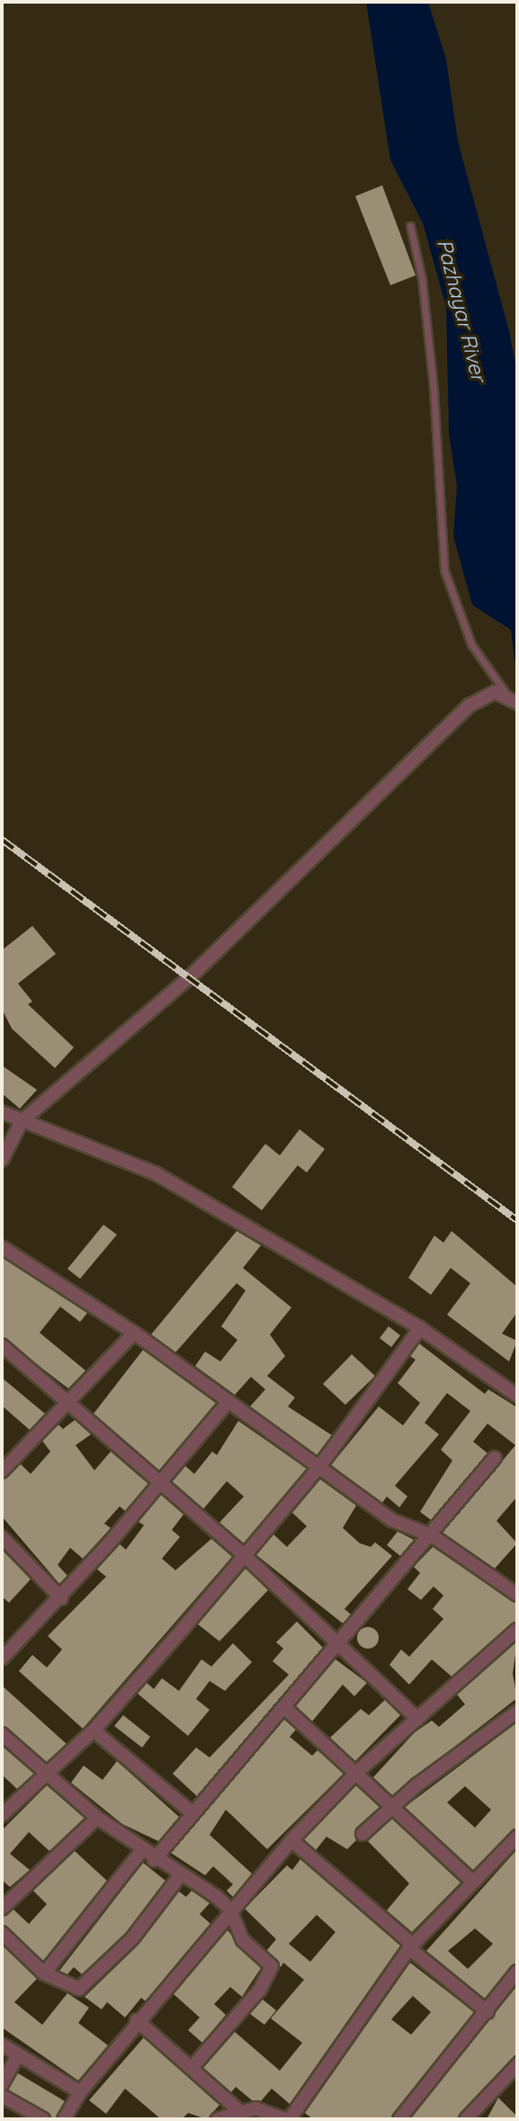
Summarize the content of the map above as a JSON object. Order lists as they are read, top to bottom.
{
  "water": ["Pazhayar River"]
}
